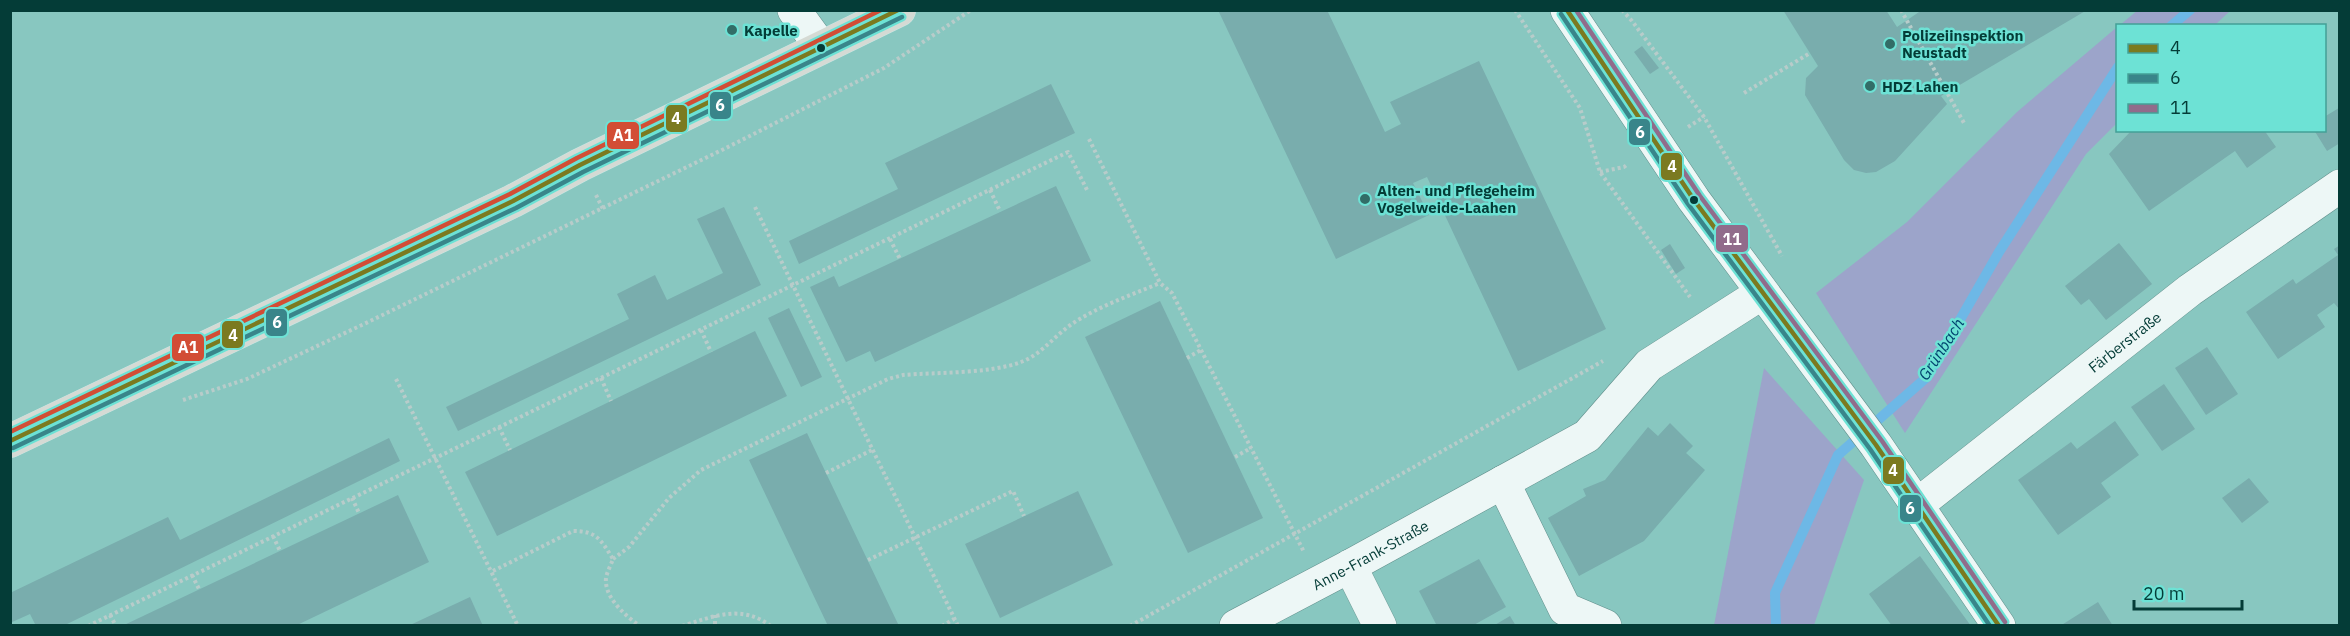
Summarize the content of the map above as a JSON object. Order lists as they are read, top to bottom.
{
  "streets": {
    "street": ["Färberstraße", "Anne-Frank-Straße"]
  },
  "water": ["Grünbach"],
  "places": [
    "Kapelle",
    "Polizeiinspektion Neustadt",
    "HDZ Lahen",
    "Alten- und Pflegeheim Vogelweide-Laahen"
  ],
  "lines": [
    "transit line 4",
    "transit line 11",
    "transit line A1",
    "transit line 6"
  ],
  "legend": ["4", "6", "11"],
  "scale_bar": "20 m"
}
